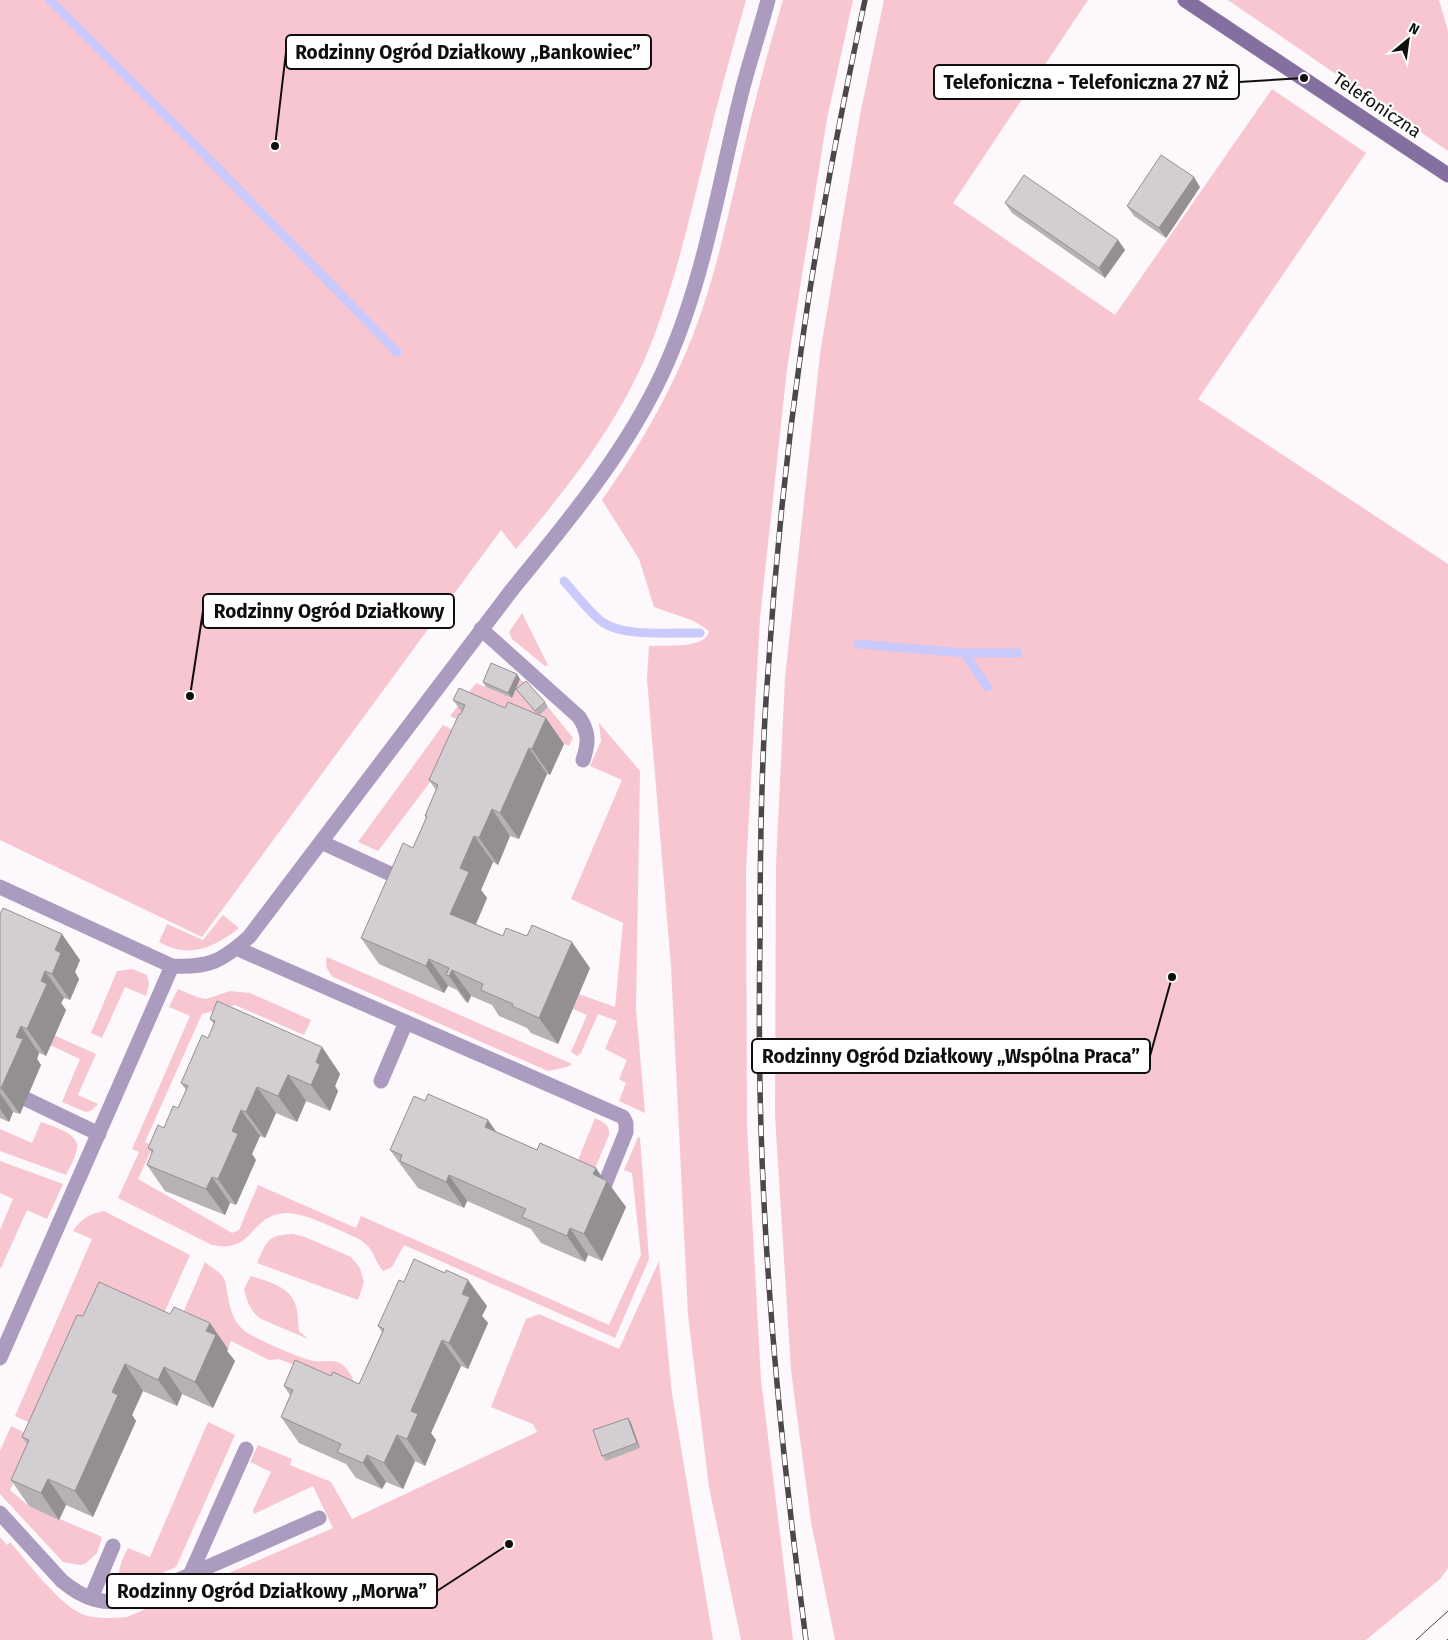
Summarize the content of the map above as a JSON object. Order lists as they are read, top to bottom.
{
  "streets": {
    "street": ["Telefoniczna"]
  },
  "places": [
    "Telefoniczna - Telefoniczna 27 NŻ",
    "Rodzinny Ogród Działkowy „Bankowiec”",
    "Rodzinny Ogród Działkowy",
    "Rodzinny Ogród Działkowy „Wspólna Praca”",
    "Rodzinny Ogród Działkowy „Morwa”"
  ],
  "north": "top right"
}
